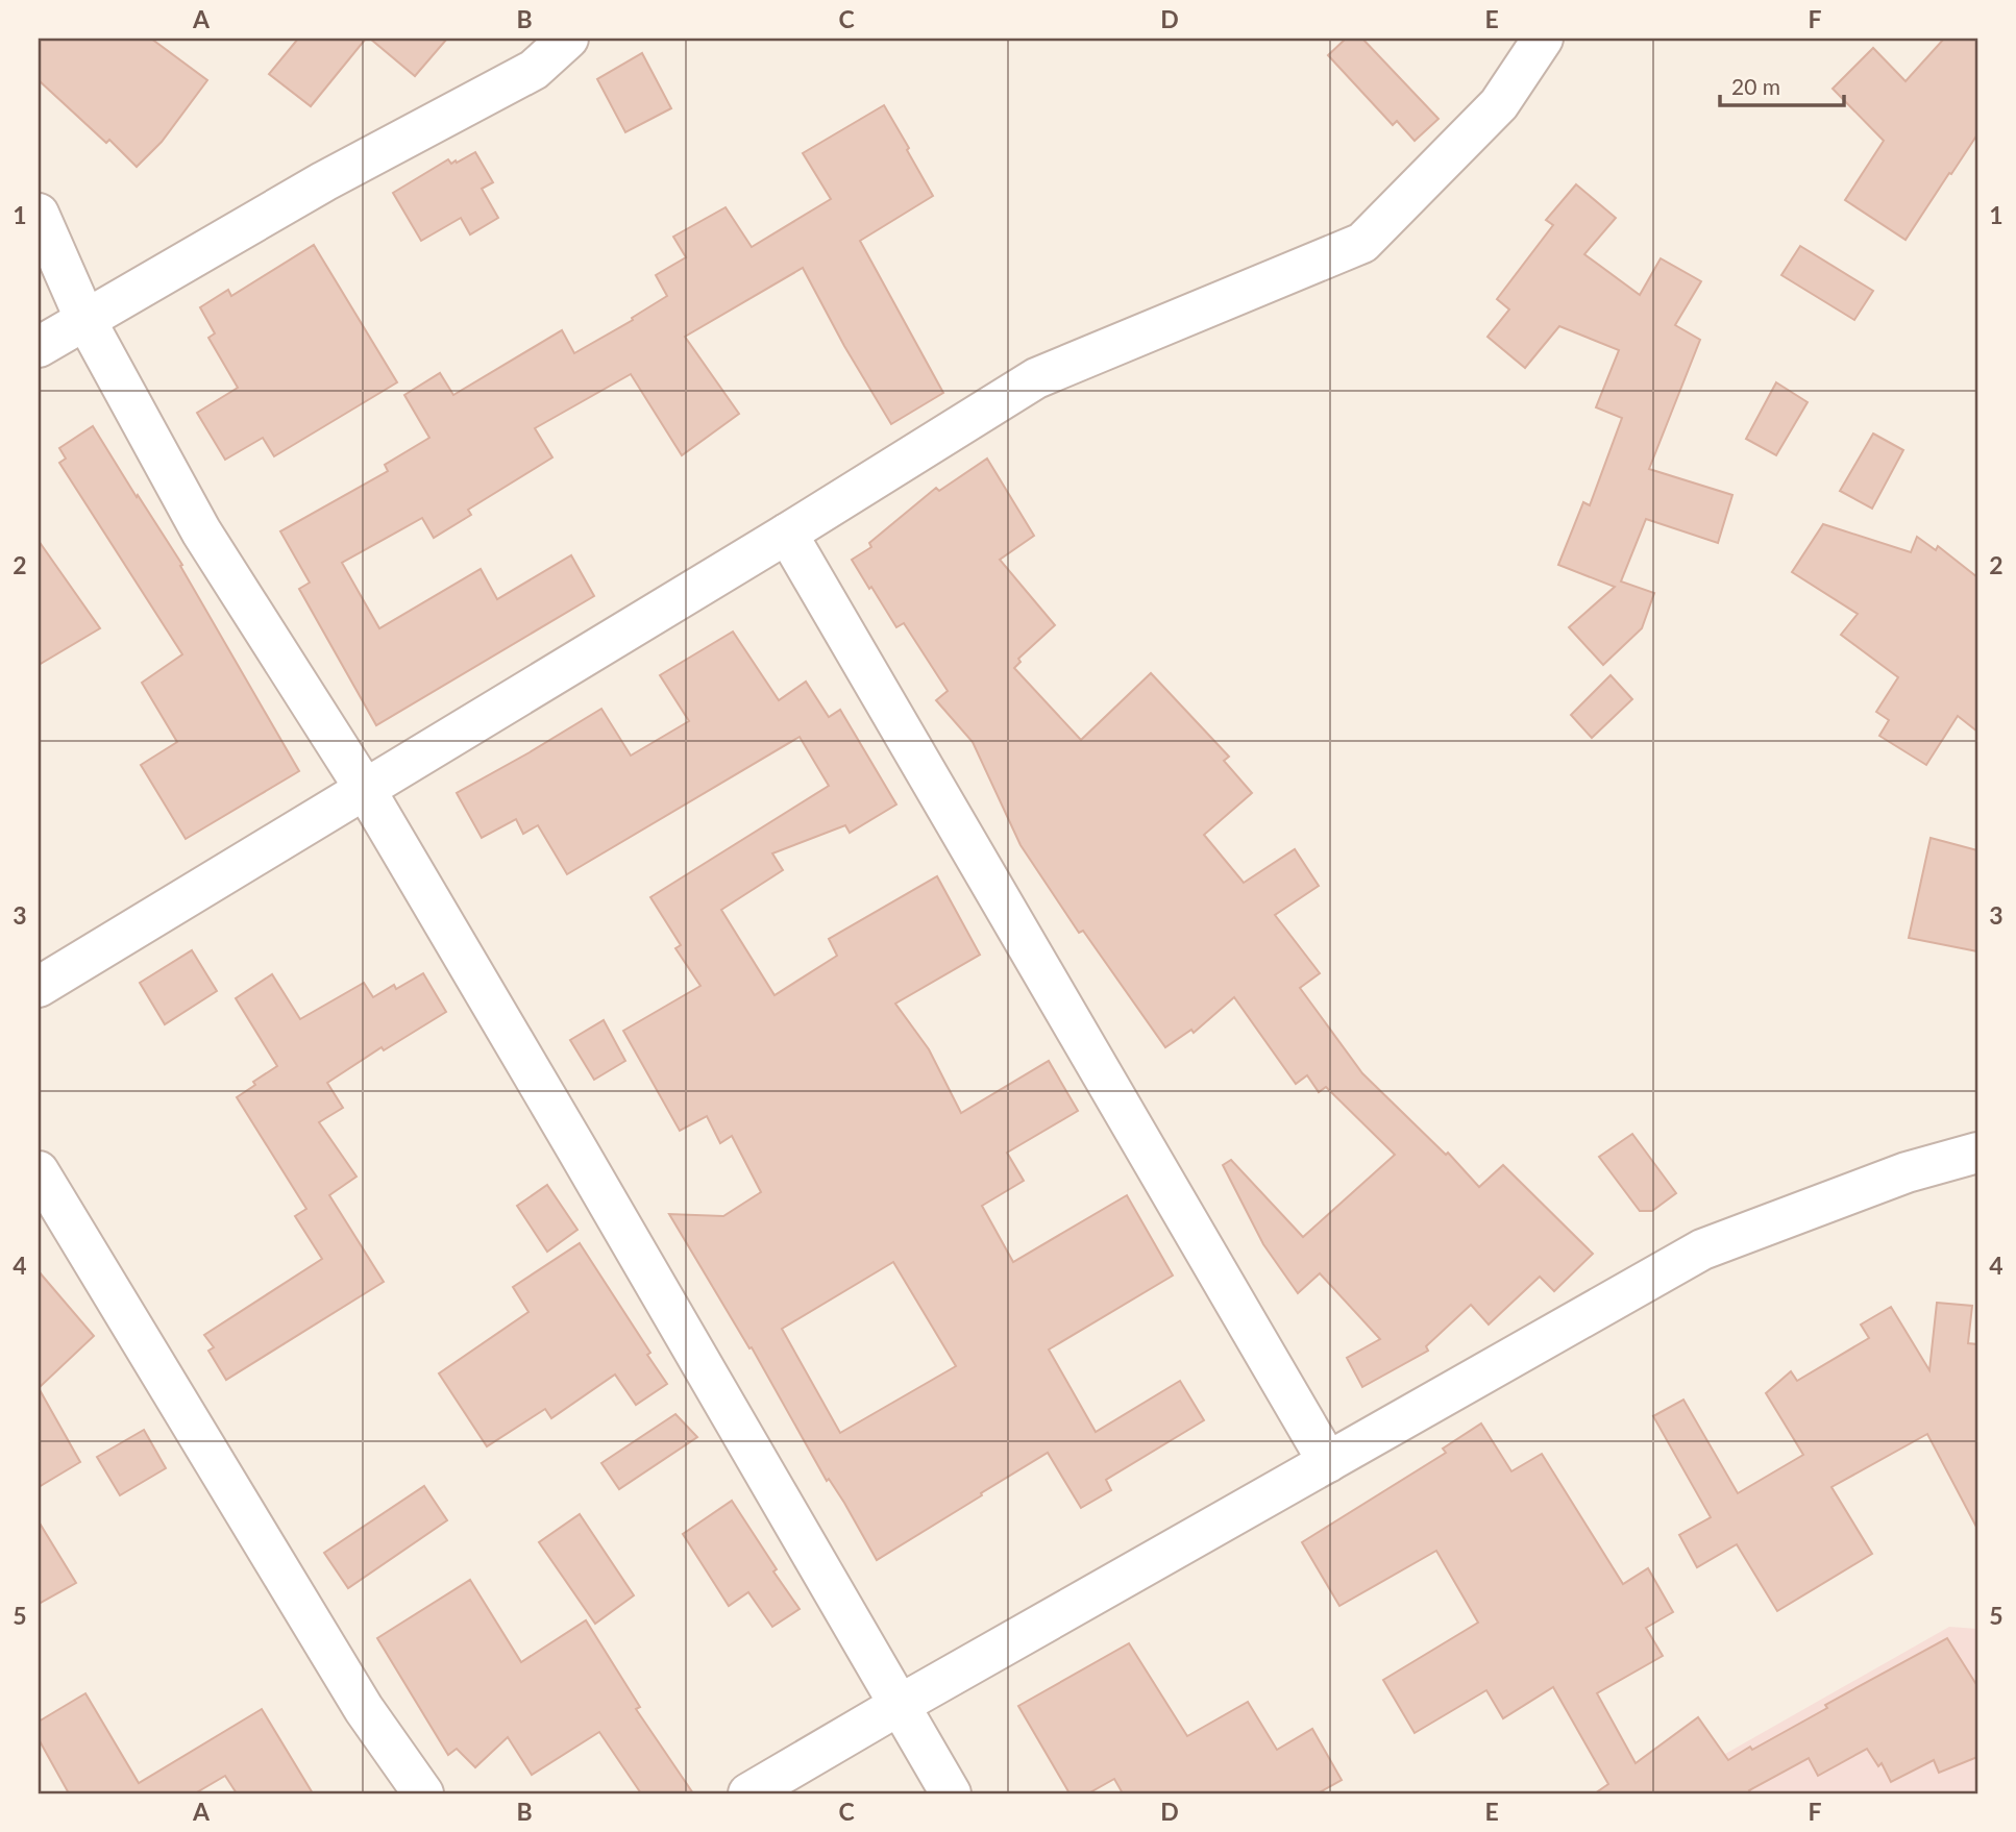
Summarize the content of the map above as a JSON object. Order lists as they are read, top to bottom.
{
  "scale_bar": "20 m",
  "grid": {
    "columns": [
      "A",
      "B",
      "C",
      "D",
      "E",
      "F"
    ],
    "rows": [
      "1",
      "2",
      "3",
      "4",
      "5"
    ]
  }
}
